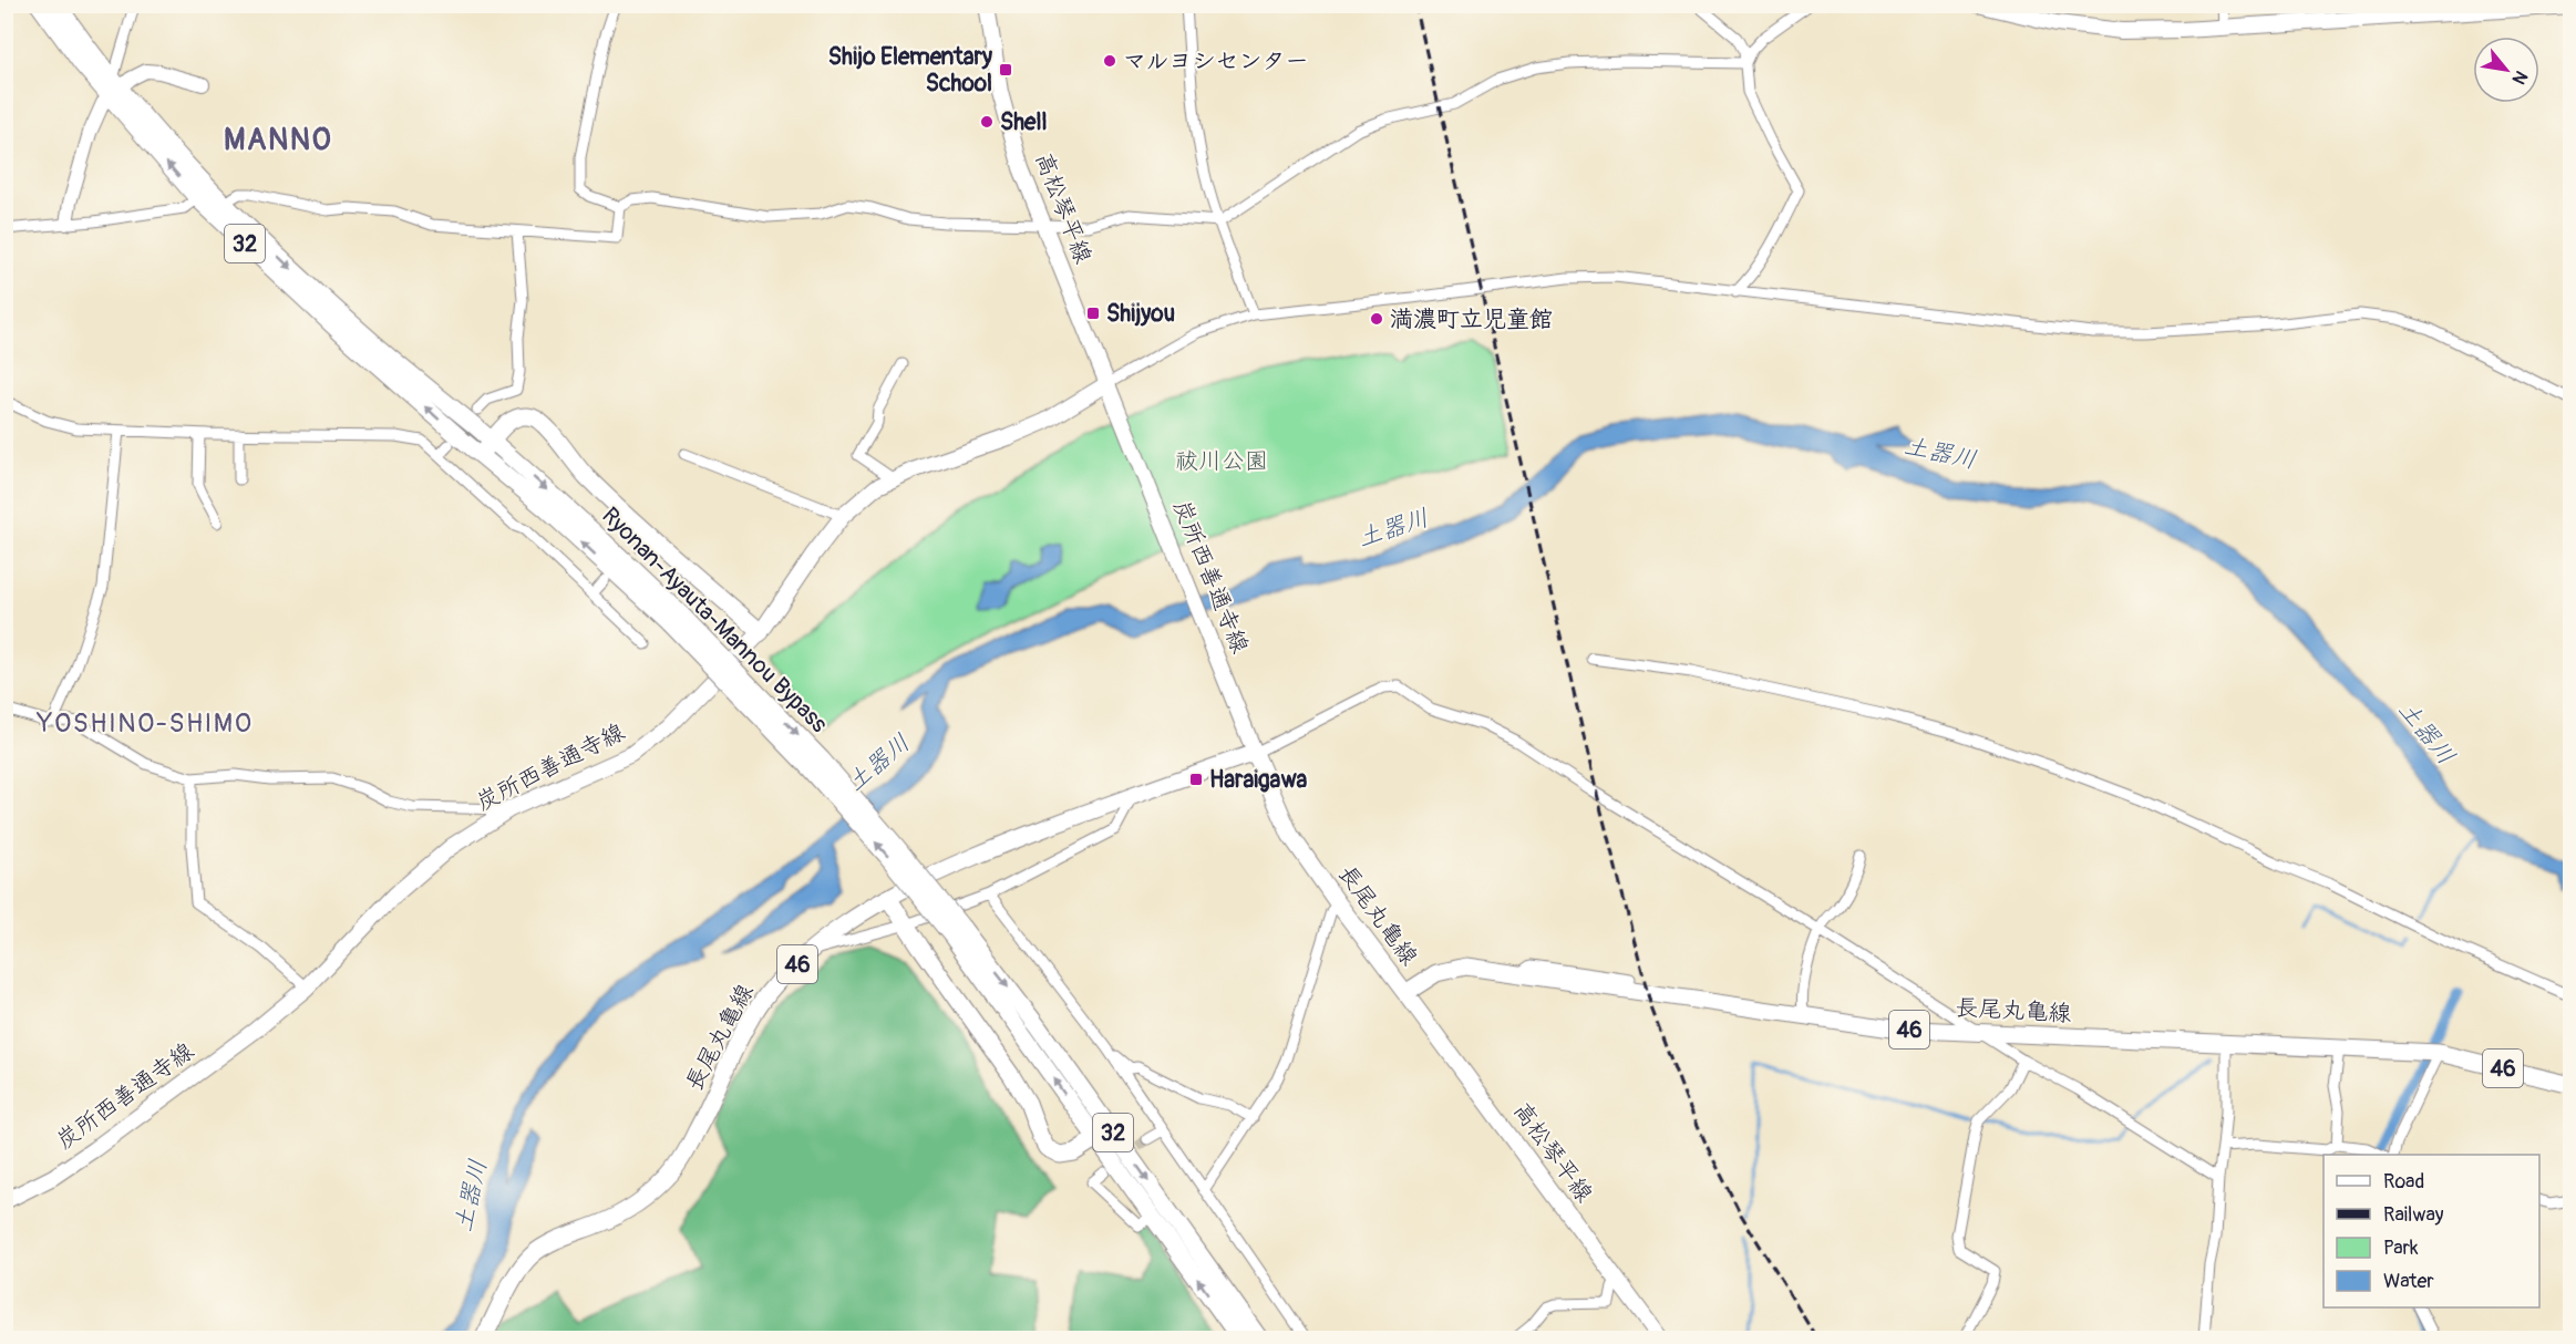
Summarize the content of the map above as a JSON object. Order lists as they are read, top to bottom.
{
  "streets": {
    "main road": [
      "高松琴平線",
      "32",
      "炭所西善通寺線",
      "Ryonan-Ayauta-Mannou Bypass",
      "長尾丸亀線",
      "46"
    ]
  },
  "crossings": [
    ["高松琴平線", "炭所西善通寺線"],
    ["高松琴平線", "長尾丸亀線"],
    ["炭所西善通寺線", "長尾丸亀線"]
  ],
  "districts": ["MANNO", "YOSHINO-SHIMO"],
  "water": ["土器川"],
  "parks": ["祓川公園"],
  "places": {
    "other": ["マルヨシセンター", "Shell", "満濃町立児童館"],
    "transit": ["Shijo Elementary School", "Shijyou", "Haraigawa"]
  },
  "legend": [
    "Road",
    "Railway",
    "Park",
    "Water"
  ],
  "north": "bottom right"
}
